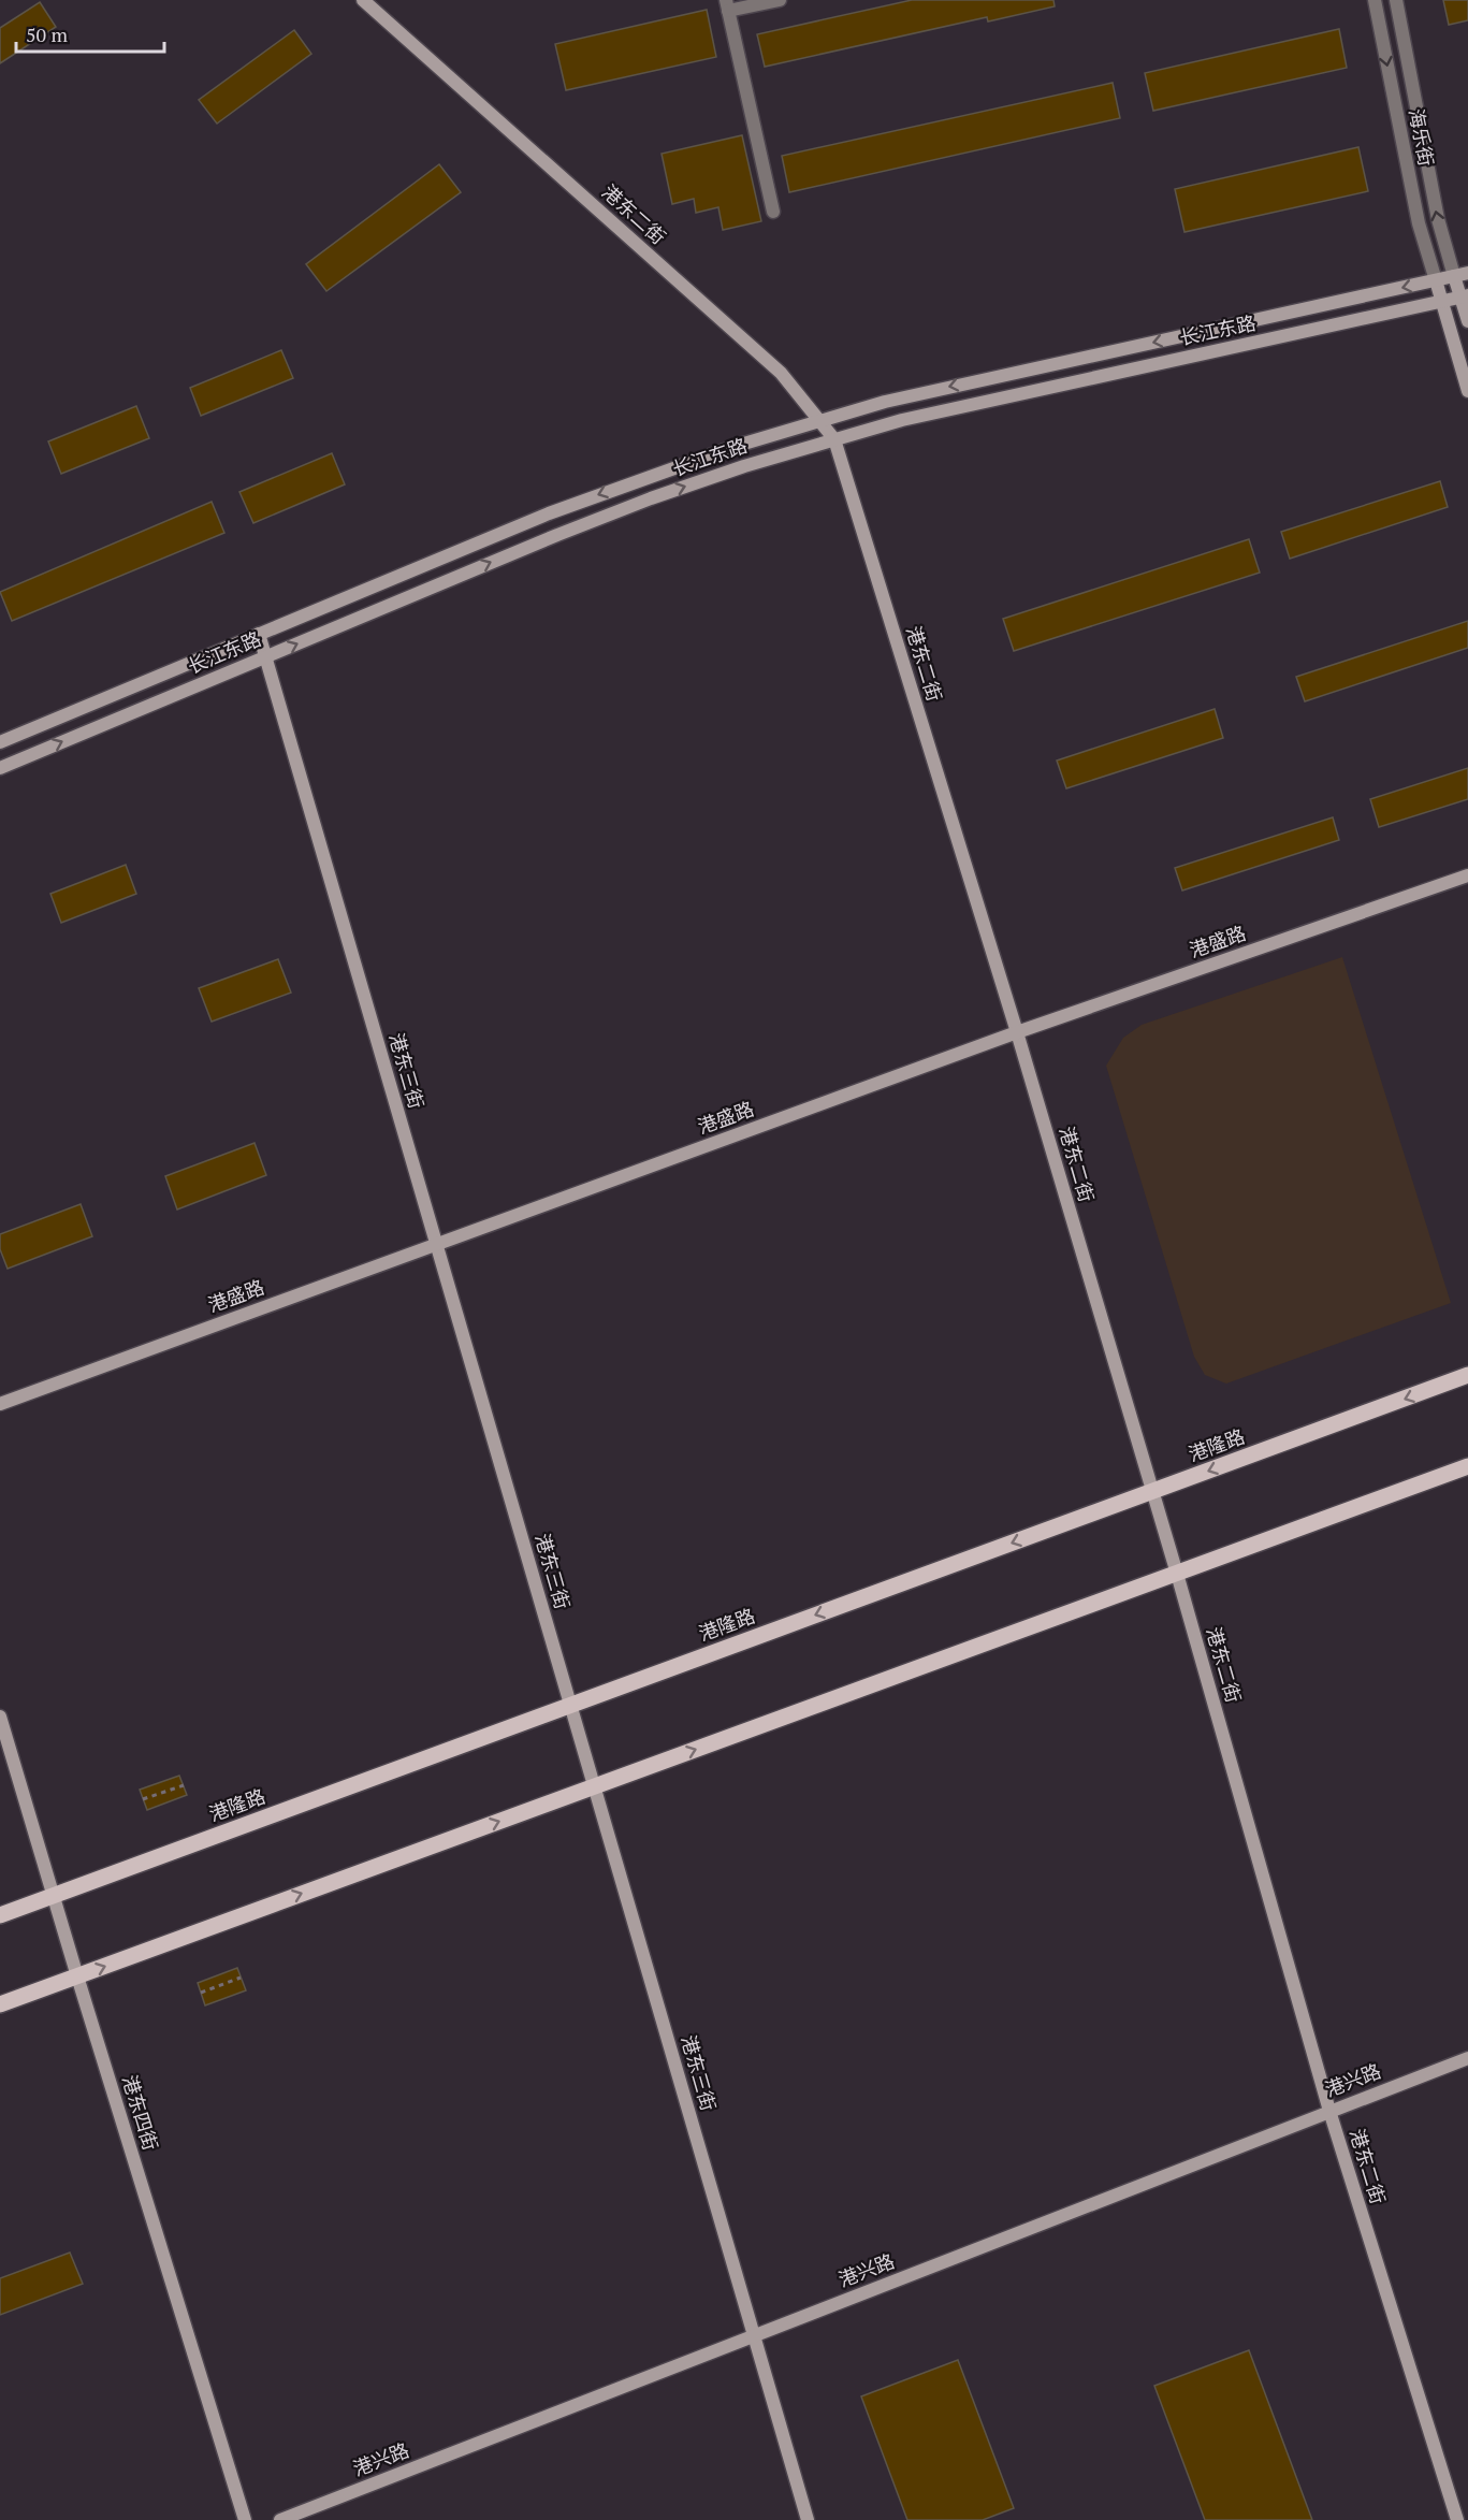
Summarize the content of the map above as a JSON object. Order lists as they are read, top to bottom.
{
  "streets": {
    "main road": [
      "港东二街",
      "长江东路",
      "港盛路",
      "港东三街",
      "港隆路",
      "港兴路",
      "港东四街"
    ],
    "street": ["海乐街"]
  },
  "crossings": [
    ["海乐街", "长江东路"],
    ["港东二街", "长江东路"],
    ["港东二街", "港盛路"],
    ["港东二街", "港隆路"],
    ["港东二街", "港兴路"],
    ["长江东路", "港东三街"],
    ["港盛路", "港东三街"],
    ["港东三街", "港隆路"],
    ["港东三街", "港兴路"],
    ["港隆路", "港东四街"]
  ],
  "scale_bar": "50 m"
}
